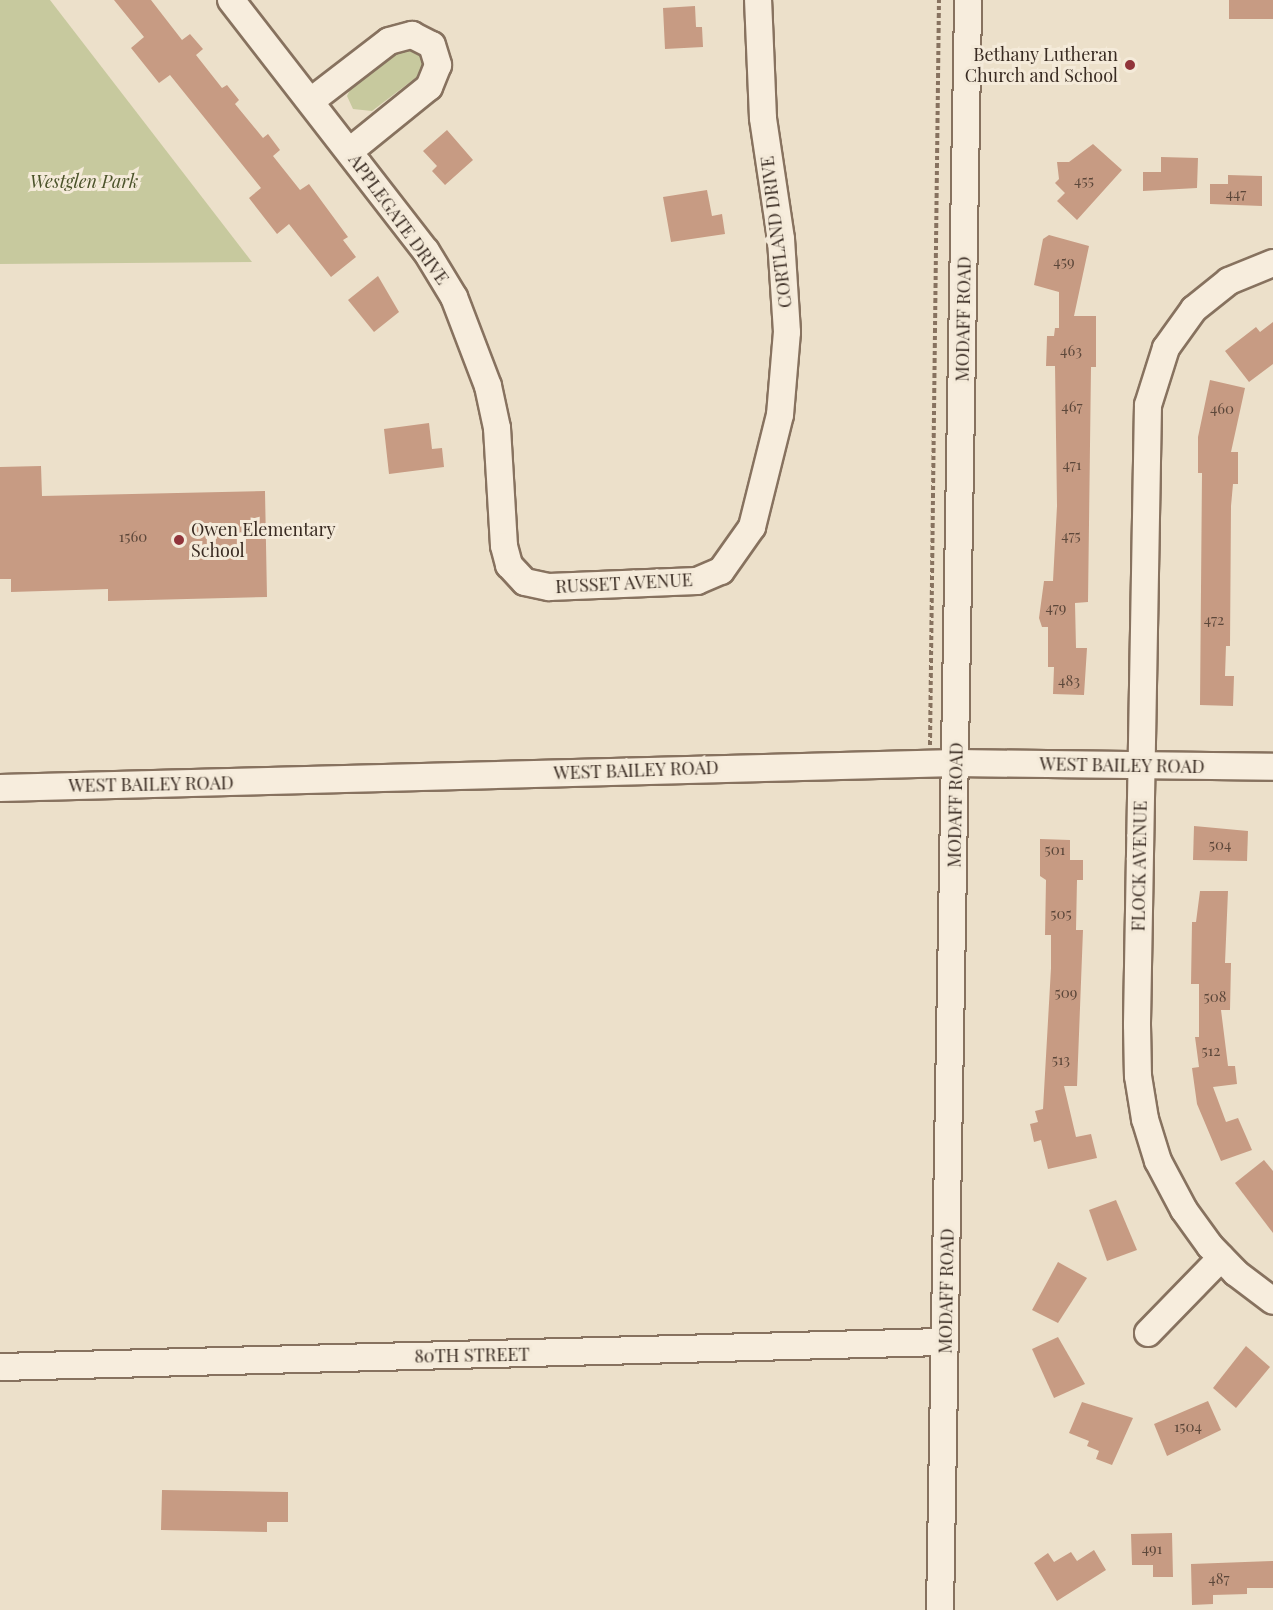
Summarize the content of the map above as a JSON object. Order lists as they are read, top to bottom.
{
  "streets": {
    "street": [
      "APPLEGATE DRIVE",
      "CORTLAND DRIVE",
      "MODAFF ROAD",
      "RUSSET AVENUE",
      "WEST BAILEY ROAD",
      "FLOCK AVENUE",
      "80TH STREET"
    ]
  },
  "crossings": [
    ["APPLEGATE DRIVE", "RUSSET AVENUE"],
    ["CORTLAND DRIVE", "RUSSET AVENUE"],
    ["MODAFF ROAD", "WEST BAILEY ROAD"],
    ["MODAFF ROAD", "80TH STREET"],
    ["WEST BAILEY ROAD", "FLOCK AVENUE"]
  ],
  "parks": ["Westglen Park"],
  "places": ["Bethany Lutheran Church and School", "Owen Elementary School"],
  "house_numbers": [
    "455",
    "447",
    "459",
    "463",
    "467",
    "460",
    "471",
    "475",
    "1560",
    "479",
    "472",
    "483",
    "504",
    "501",
    "505",
    "509",
    "508",
    "512",
    "513",
    "1504",
    "491",
    "487"
  ]
}
